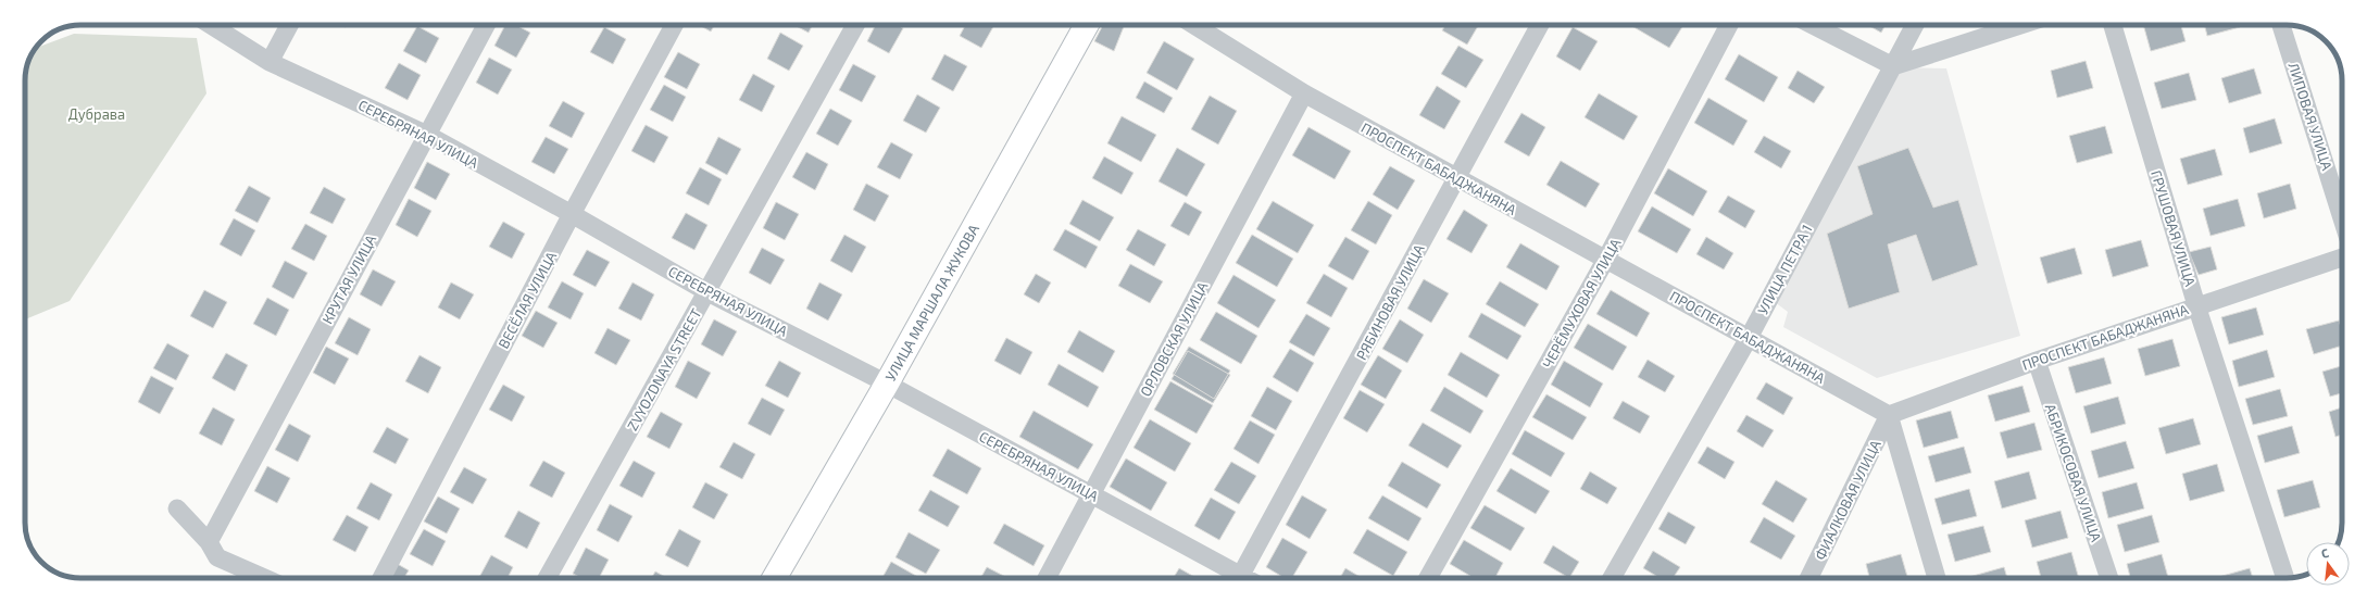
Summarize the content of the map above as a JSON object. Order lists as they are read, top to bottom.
{
  "streets": {
    "main road": ["УЛИЦА МАРШАЛА ЖУКОВА"],
    "street": [
      "ЛИПОВАЯ УЛИЦА",
      "СЕРЕБРЯНАЯ УЛИЦА",
      "ПРОСПЕКТ БАБАДЖАНЯНА",
      "ГРУШОВАЯ УЛИЦА",
      "УЛИЦА ПЕТРА 1",
      "КРУТАЯ УЛИЦА",
      "ВЕСЁЛАЯ УЛИЦА",
      "РЯБИНОВАЯ УЛИЦА",
      "ЧЕРЁМУХОВАЯ УЛИЦА",
      "ОРЛОВСКАЯ УЛИЦА",
      "ZVYOZDNAYA STREET",
      "АБРИКОСОВАЯ УЛИЦА",
      "ФИАЛКОВАЯ УЛИЦА"
    ]
  },
  "crossings": [
    ["СЕРЕБРЯНАЯ УЛИЦА", "КРУТАЯ УЛИЦА"],
    ["СЕРЕБРЯНАЯ УЛИЦА", "ВЕСЁЛАЯ УЛИЦА"],
    ["СЕРЕБРЯНАЯ УЛИЦА", "УЛИЦА МАРШАЛА ЖУКОВА"],
    ["СЕРЕБРЯНАЯ УЛИЦА", "ОРЛОВСКАЯ УЛИЦА"],
    ["СЕРЕБРЯНАЯ УЛИЦА", "ZVYOZDNAYA STREET"],
    ["ПРОСПЕКТ БАБАДЖАНЯНА", "ГРУШОВАЯ УЛИЦА"],
    ["ПРОСПЕКТ БАБАДЖАНЯНА", "УЛИЦА ПЕТРА 1"],
    ["ПРОСПЕКТ БАБАДЖАНЯНА", "РЯБИНОВАЯ УЛИЦА"],
    ["ПРОСПЕКТ БАБАДЖАНЯНА", "ЧЕРЁМУХОВАЯ УЛИЦА"],
    ["ПРОСПЕКТ БАБАДЖАНЯНА", "ОРЛОВСКАЯ УЛИЦА"],
    ["ПРОСПЕКТ БАБАДЖАНЯНА", "АБРИКОСОВАЯ УЛИЦА"],
    ["ПРОСПЕКТ БАБАДЖАНЯНА", "ФИАЛКОВАЯ УЛИЦА"]
  ],
  "parks": ["Дубрава"],
  "north": "top"
}
